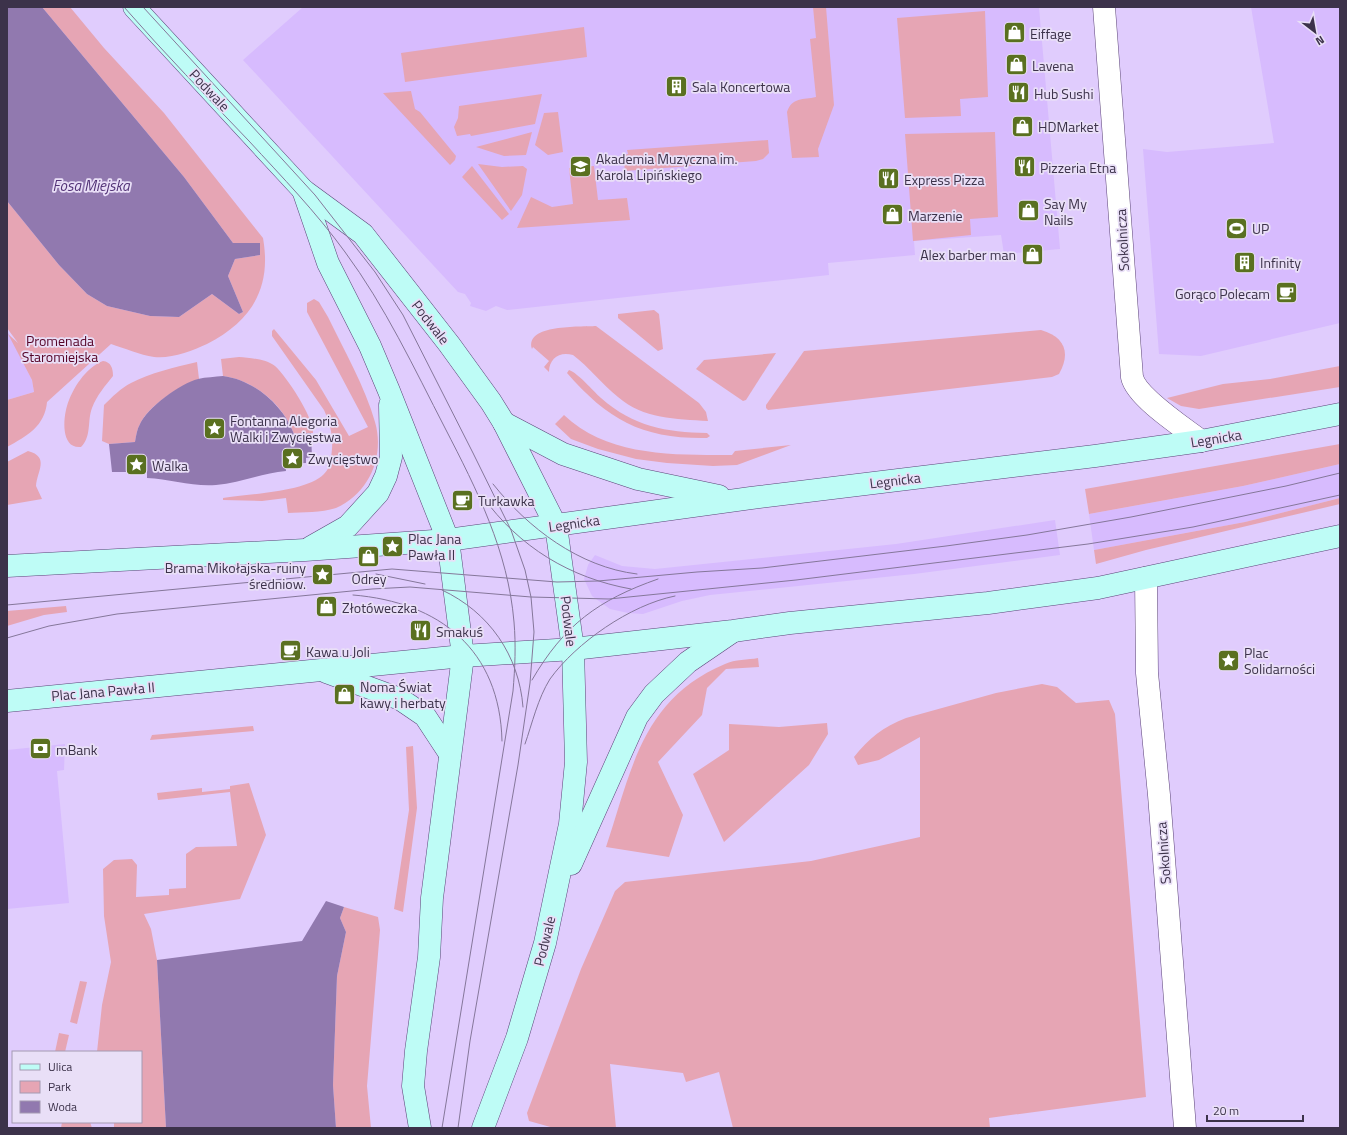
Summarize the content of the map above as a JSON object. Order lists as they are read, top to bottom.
{
  "streets": {
    "main road": ["Podwale", "Legnicka", "Plac Jana Pawła II"],
    "street": ["Sokolnicza"]
  },
  "crossings": [
    ["Podwale", "Legnicka"],
    ["Podwale", "Plac Jana Pawła II"],
    ["Sokolnicza", "Legnicka"]
  ],
  "water": ["Fosa Miejska"],
  "parks": ["Promenada Staromiejska"],
  "places": {
    "shop": [
      "Eiffage",
      "Lavena",
      "HDMarket",
      "Say My Nails",
      "Marzenie",
      "Alex barber man",
      "Odrey",
      "Złotóweczka",
      "Noma Świat kawy i herbaty"
    ],
    "building": ["Sala Koncertowa", "Infinity"],
    "restaurant": [
      "Hub Sushi",
      "Pizzeria Etna",
      "Express Pizza",
      "Smakuś"
    ],
    "school or university": ["Akademia Muzyczna im. Karola Lipińskiego"],
    "sports": ["UP"],
    "cafe": ["Gorąco Polecam", "Turkawka", "Kawa u Joli"],
    "place": [
      "Fontanna Alegoria Walki i Zwycięstwa",
      "Zwycięstwo",
      "Walka",
      "Plac Jana Pawła II",
      "Brama Mikołajska-ruiny średniow.",
      "Plac Solidarności"
    ],
    "bank": ["mBank"]
  },
  "legend": ["Ulica", "Park", "Woda"],
  "scale_bar": "20 m",
  "north": "bottom right"
}
